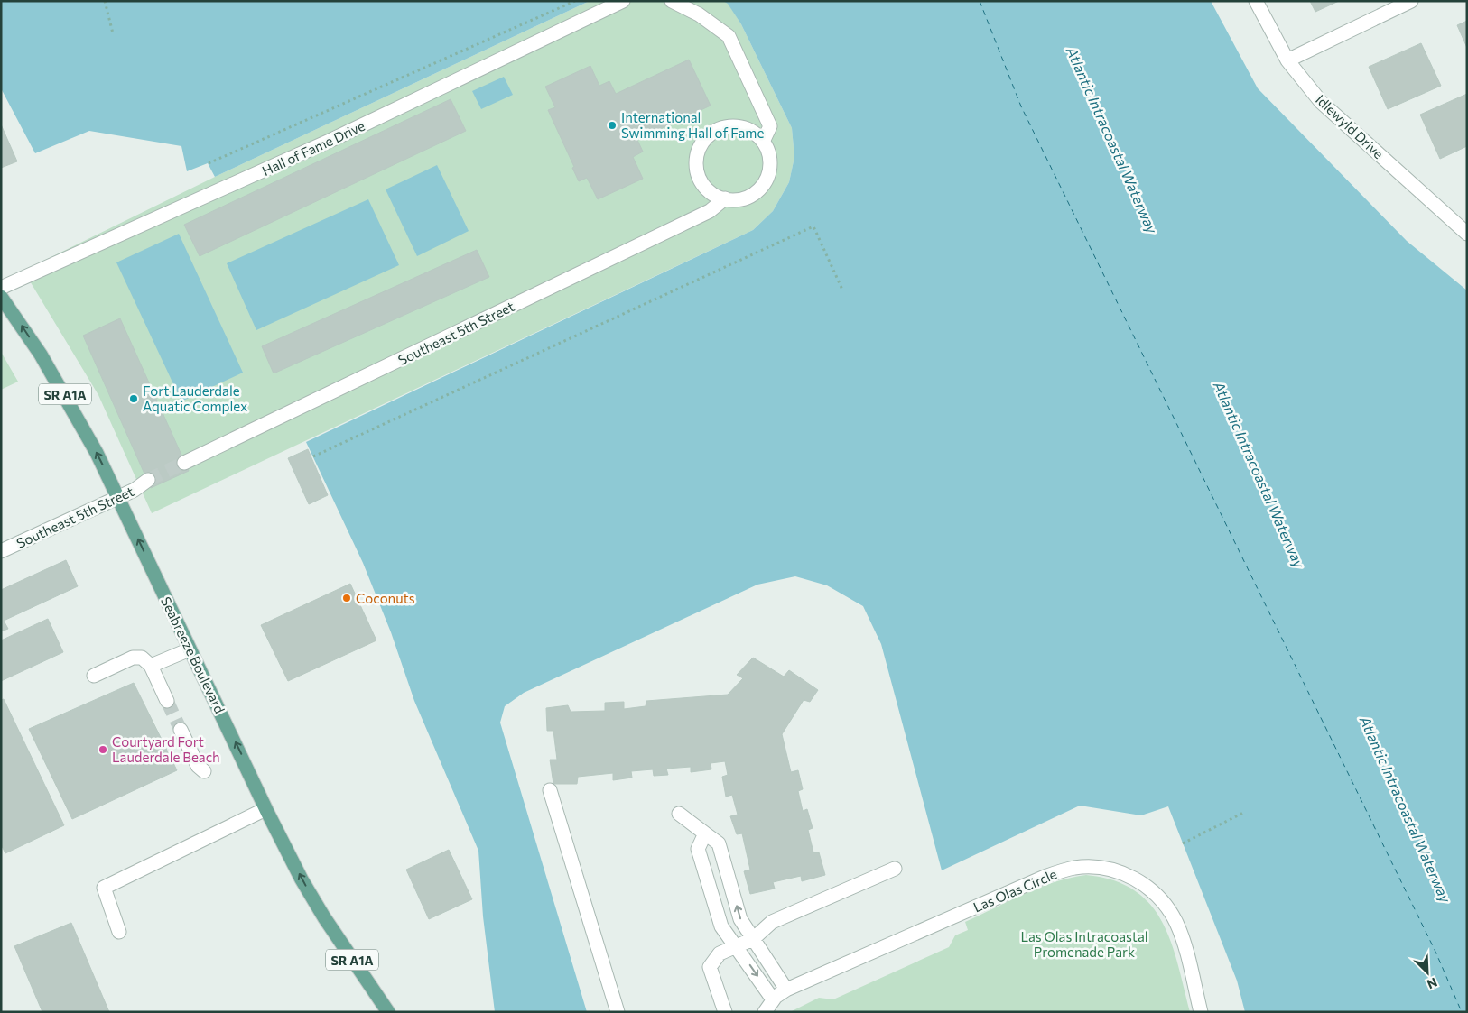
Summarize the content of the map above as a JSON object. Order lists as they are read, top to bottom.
{
  "streets": {
    "main road": ["SR A1A", "Seabreeze Boulevard"],
    "street": [
      "Idlewyld Drive",
      "Hall of Fame Drive",
      "Southeast 5th Street",
      "Las Olas Circle"
    ]
  },
  "crossings": [
    ["Southeast 5th Street", "Seabreeze Boulevard"]
  ],
  "one_way": ["Seabreeze Boulevard"],
  "water": ["Atlantic Intracoastal Waterway"],
  "parks": ["Las Olas Intracoastal Promenade Park"],
  "places": [
    "International Swimming Hall of Fame",
    "Fort Lauderdale Aquatic Complex",
    "Coconuts",
    "Courtyard Fort Lauderdale Beach"
  ],
  "north": "bottom right"
}
